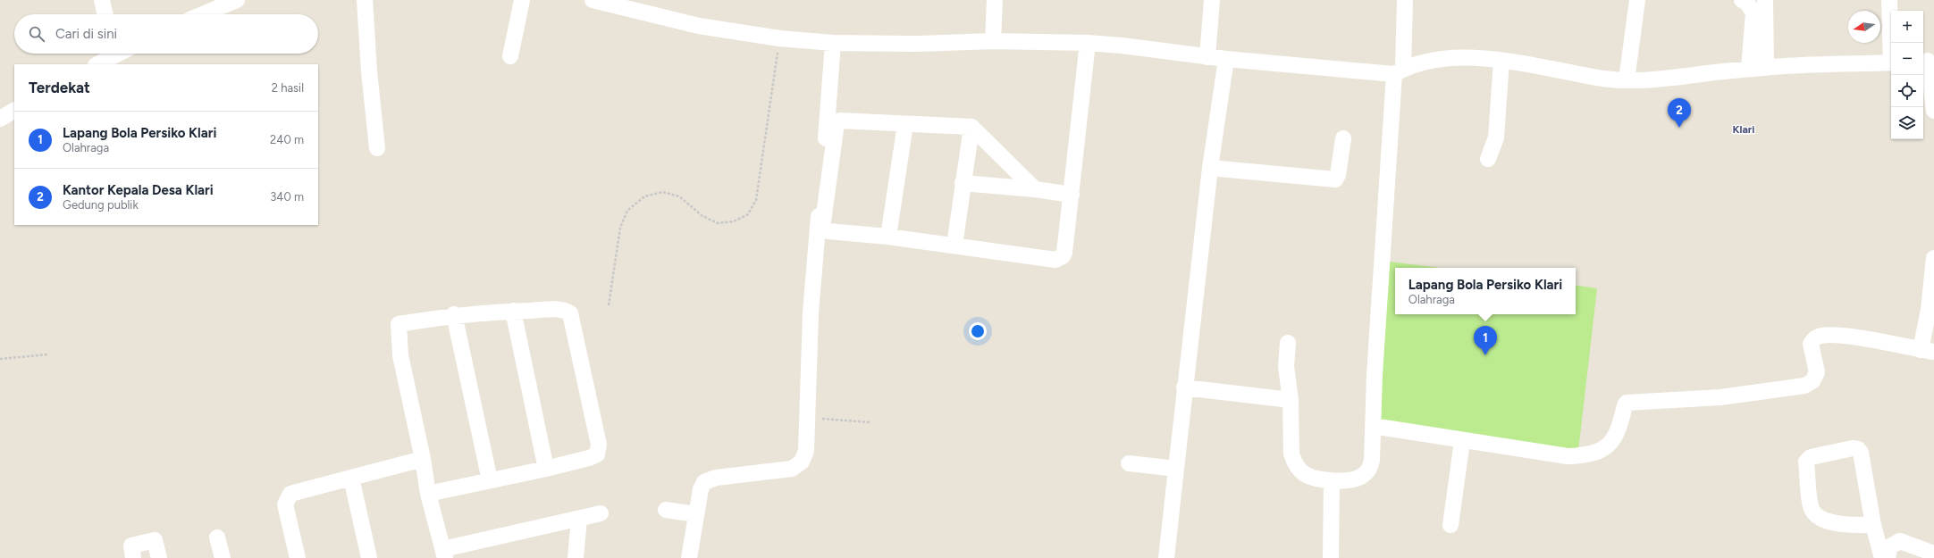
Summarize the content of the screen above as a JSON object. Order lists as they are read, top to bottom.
{
  "districts": ["Klari"],
  "north": "left",
  "page": {
    "map_buttons": ["+", "−"],
    "search": "Cari di sini",
    "heading": ["Terdekat", "2 hasil"],
    "pins": ["2", "1"],
    "list": [
      {
        "mark": "1",
        "name": "Lapang Bola Persiko Klari",
        "note": "Olahraga",
        "value": "240 m"
      },
      {
        "mark": "2",
        "name": "Kantor Kepala Desa Klari",
        "note": "Gedung publik",
        "value": "340 m"
      }
    ],
    "popup": ["Lapang Bola Persiko Klari", "Olahraga"]
  }
}
